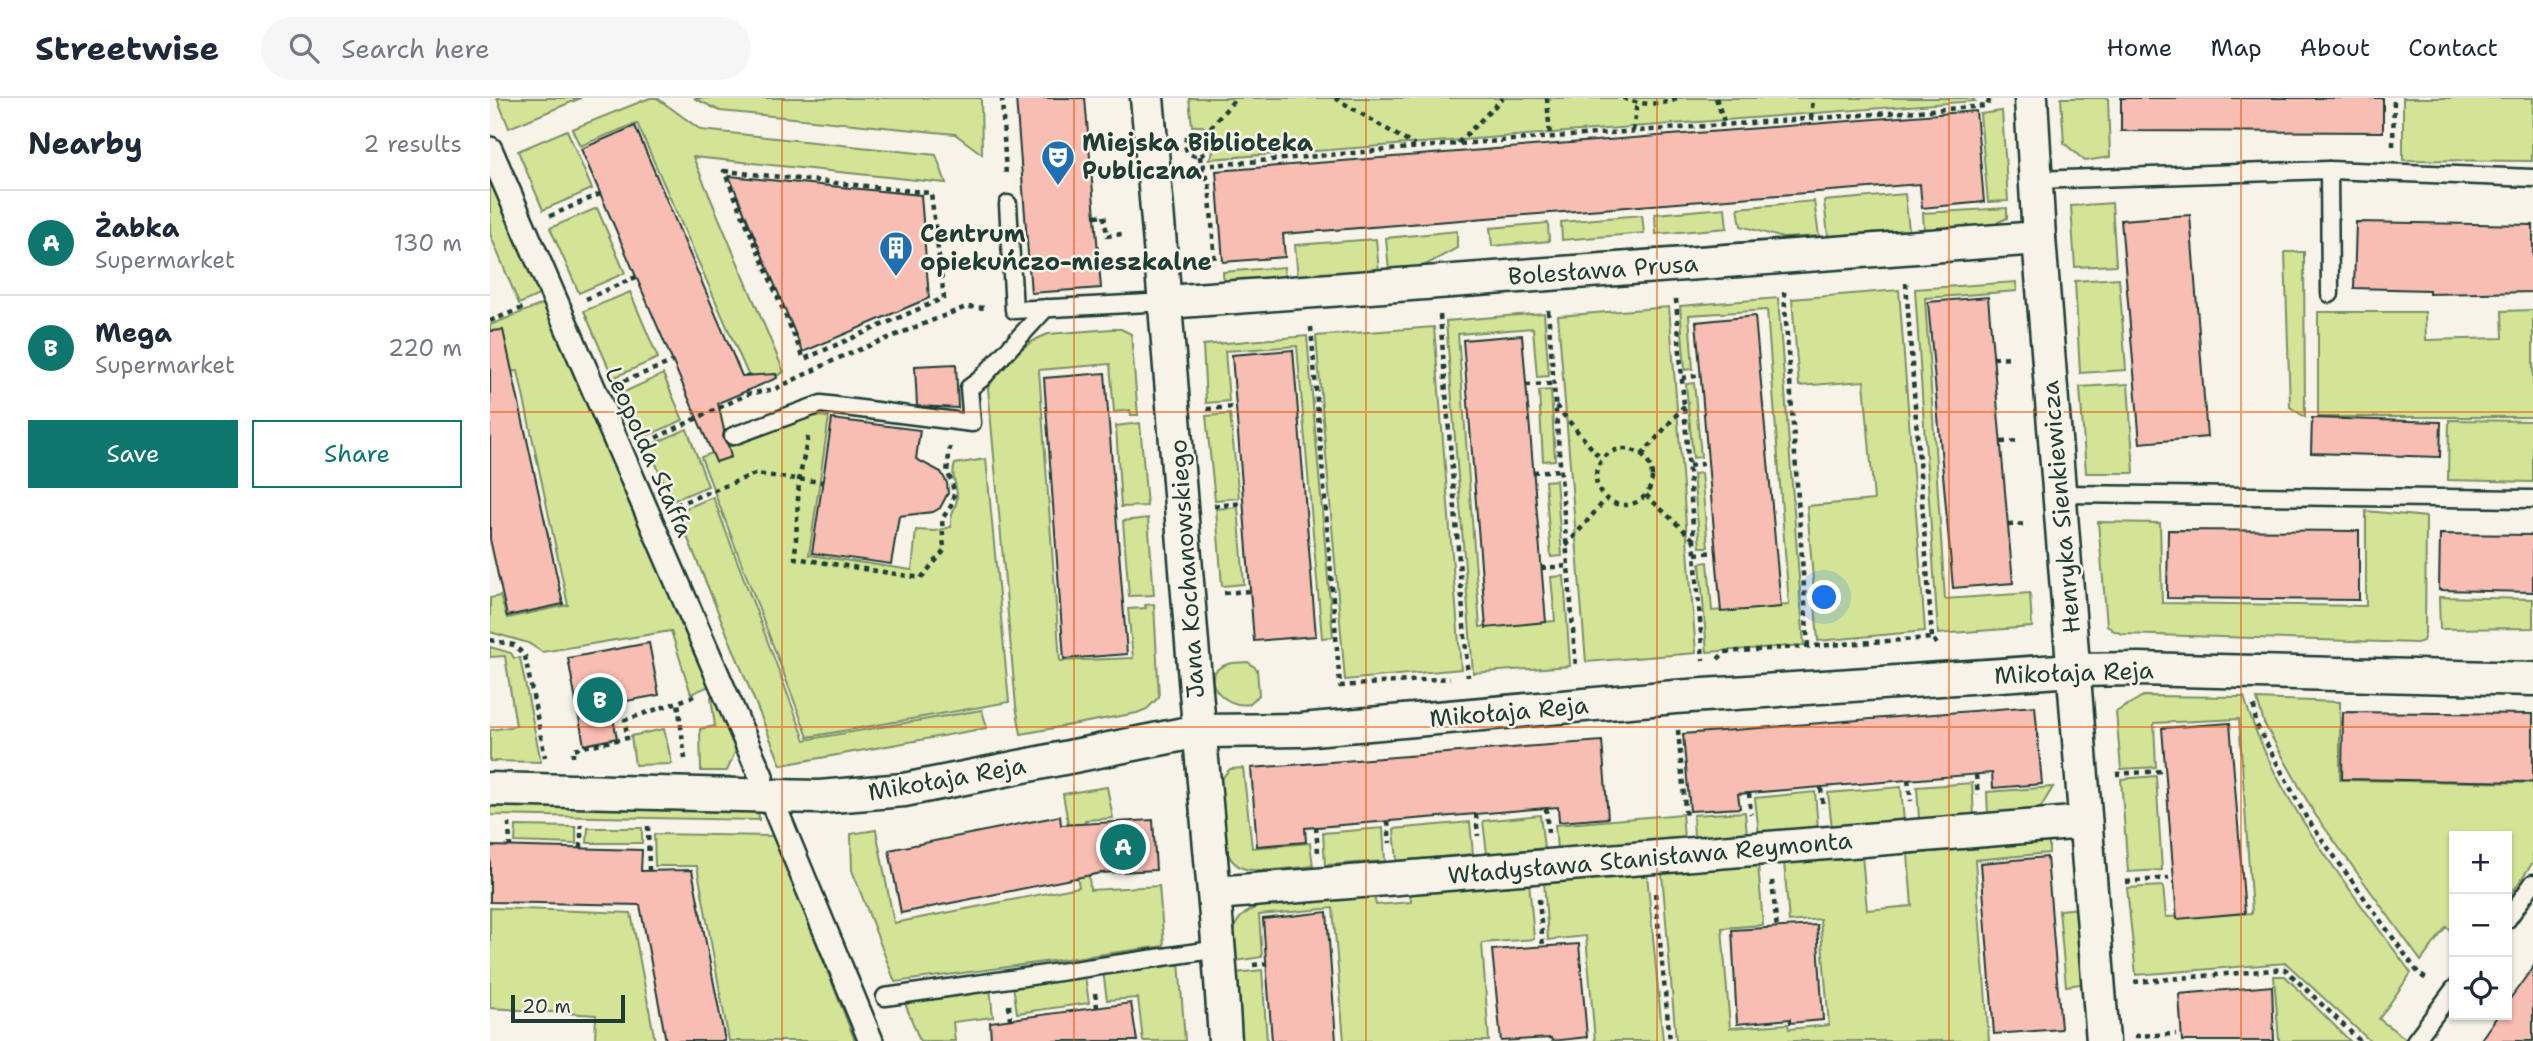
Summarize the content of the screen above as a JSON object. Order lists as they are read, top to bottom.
{
  "streets": {
    "street": [
      "Bolesława Prusa",
      "Leopolda Staffa",
      "Henryka Sienkiewicza",
      "Jana Kochanowskiego",
      "Mikołaja Reja",
      "Władysława Stanisława Reymonta"
    ]
  },
  "crossings": [
    ["Bolesława Prusa", "Henryka Sienkiewicza"],
    ["Bolesława Prusa", "Jana Kochanowskiego"],
    ["Henryka Sienkiewicza", "Mikołaja Reja"],
    ["Henryka Sienkiewicza", "Władysława Stanisława Reymonta"],
    ["Jana Kochanowskiego", "Mikołaja Reja"],
    ["Jana Kochanowskiego", "Władysława Stanisława Reymonta"]
  ],
  "places": {
    "theatre": ["Miejska Biblioteka Publiczna"],
    "building": ["Centrum opiekuńczo-mieszkalne"]
  },
  "scale_bar": "20 m",
  "page": {
    "header": "Streetwise",
    "search": "Search here",
    "nav": [
      "Home",
      "Map",
      "About",
      "Contact"
    ],
    "heading": ["Nearby", "2 results"],
    "list": [
      {
        "mark": "A",
        "name": "Żabka",
        "note": "Supermarket",
        "value": "130 m"
      },
      {
        "mark": "B",
        "name": "Mega",
        "note": "Supermarket",
        "value": "220 m"
      }
    ],
    "buttons": ["Save", "Share"],
    "pins": ["B", "A"],
    "map_buttons": ["+", "−"],
    "scale": "20 m"
  }
}
